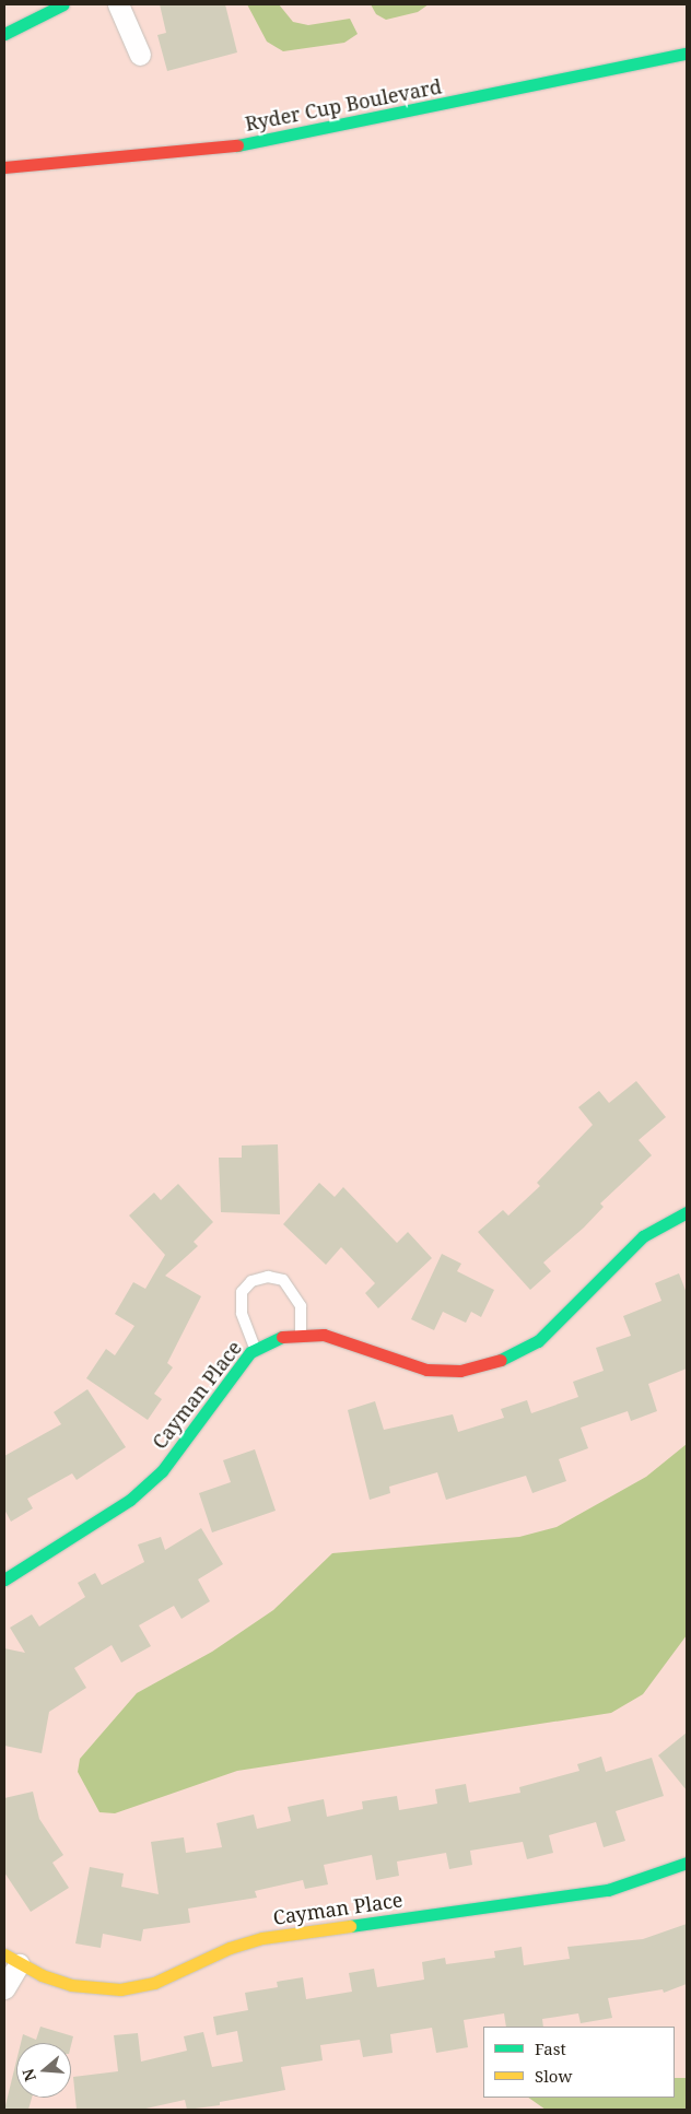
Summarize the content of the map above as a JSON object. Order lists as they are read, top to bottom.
{
  "streets": {
    "street": ["Ryder Cup Boulevard", "Cayman Place"]
  },
  "legend": ["Fast", "Slow"],
  "north": "left"
}
